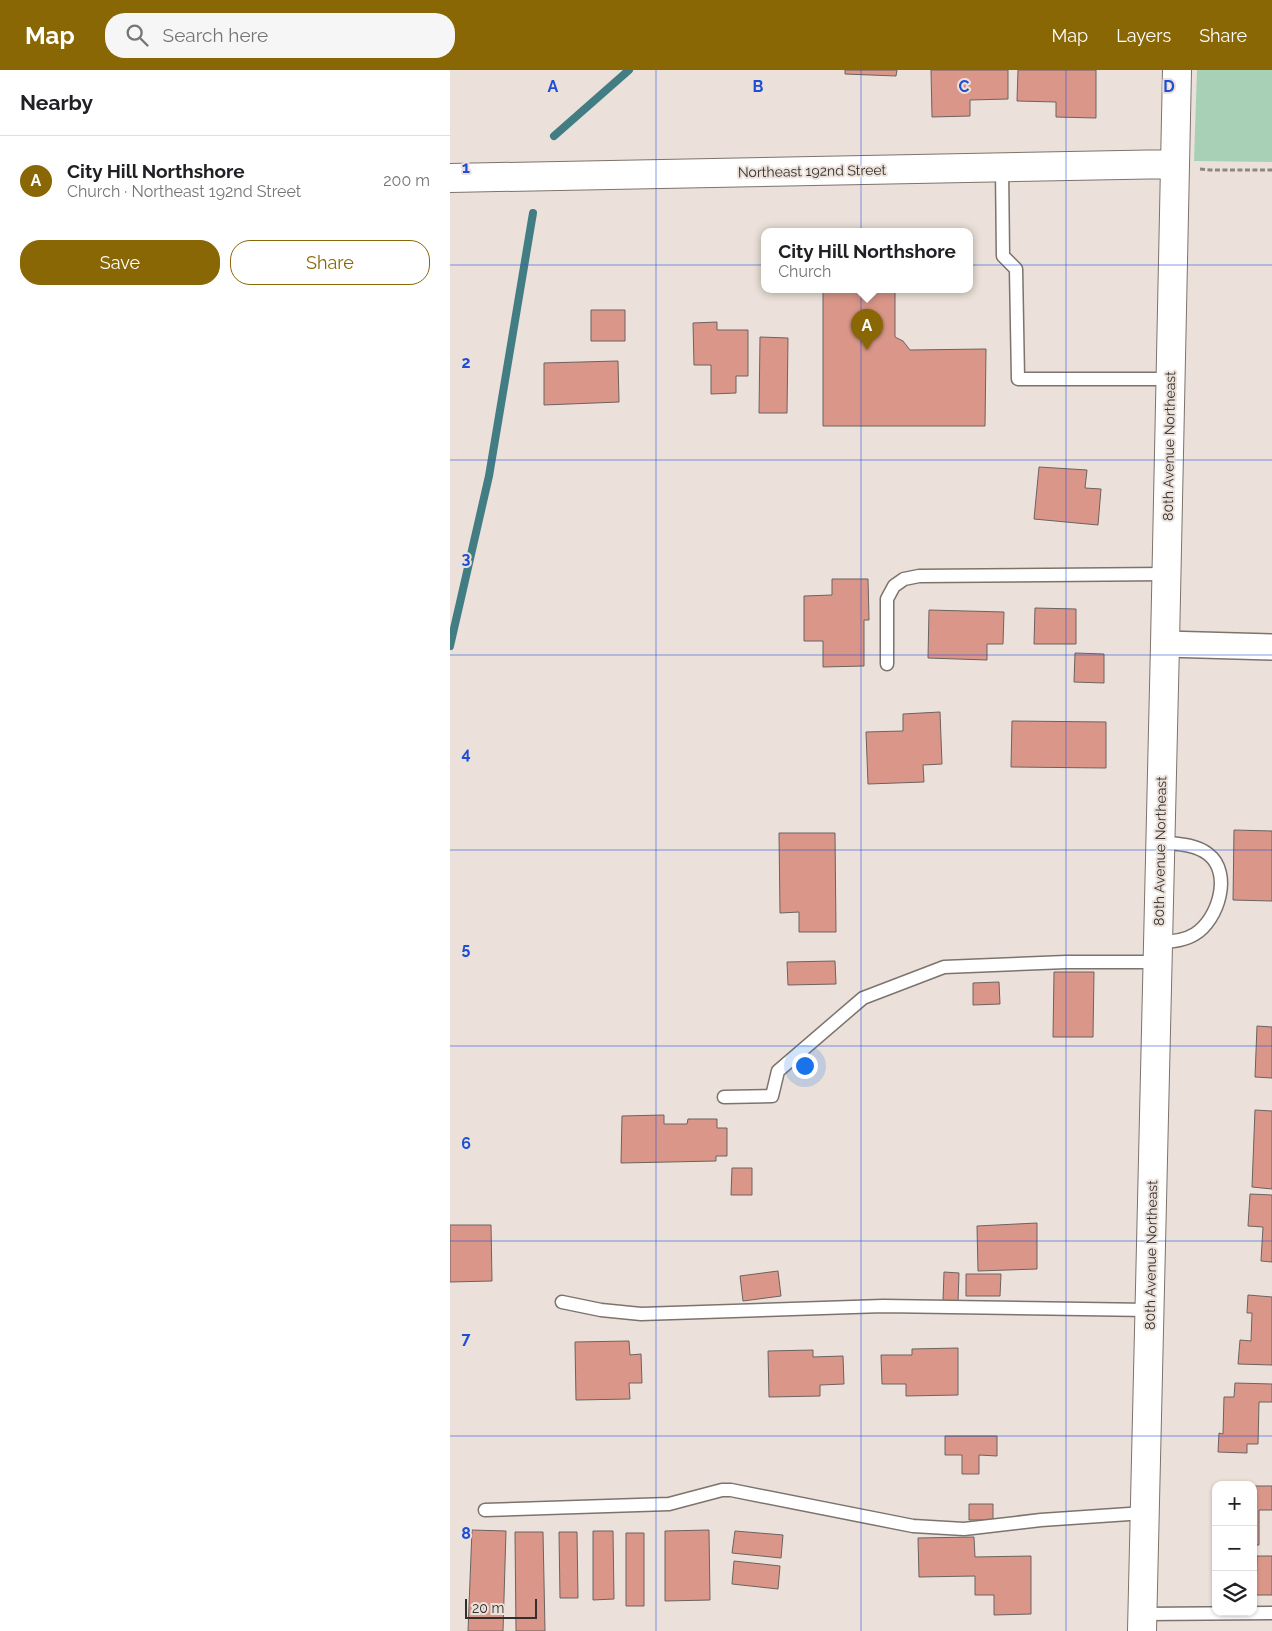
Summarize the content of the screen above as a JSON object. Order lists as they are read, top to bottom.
{
  "streets": {
    "main road": ["Northeast 192nd Street", "80th Avenue Northeast"]
  },
  "crossings": [
    ["Northeast 192nd Street", "80th Avenue Northeast"]
  ],
  "scale_bar": "20 m",
  "page": {
    "header": "Map",
    "search": "Search here",
    "nav": ["Map", "Layers", "Share"],
    "heading": "Nearby",
    "list": [
      {
        "mark": "A",
        "name": "City Hill Northshore",
        "note": "Church · Northeast 192nd Street",
        "value": "200 m"
      }
    ],
    "buttons": ["Save", "Share"],
    "popup": ["City Hill Northshore", "Church"],
    "pins": "A",
    "map_buttons": ["+", "−"],
    "scale": "20 m"
  },
  "grid": {
    "columns": [
      "A",
      "B",
      "C",
      "D"
    ],
    "rows": [
      "1",
      "2",
      "3",
      "4",
      "5",
      "6",
      "7",
      "8"
    ]
  }
}
